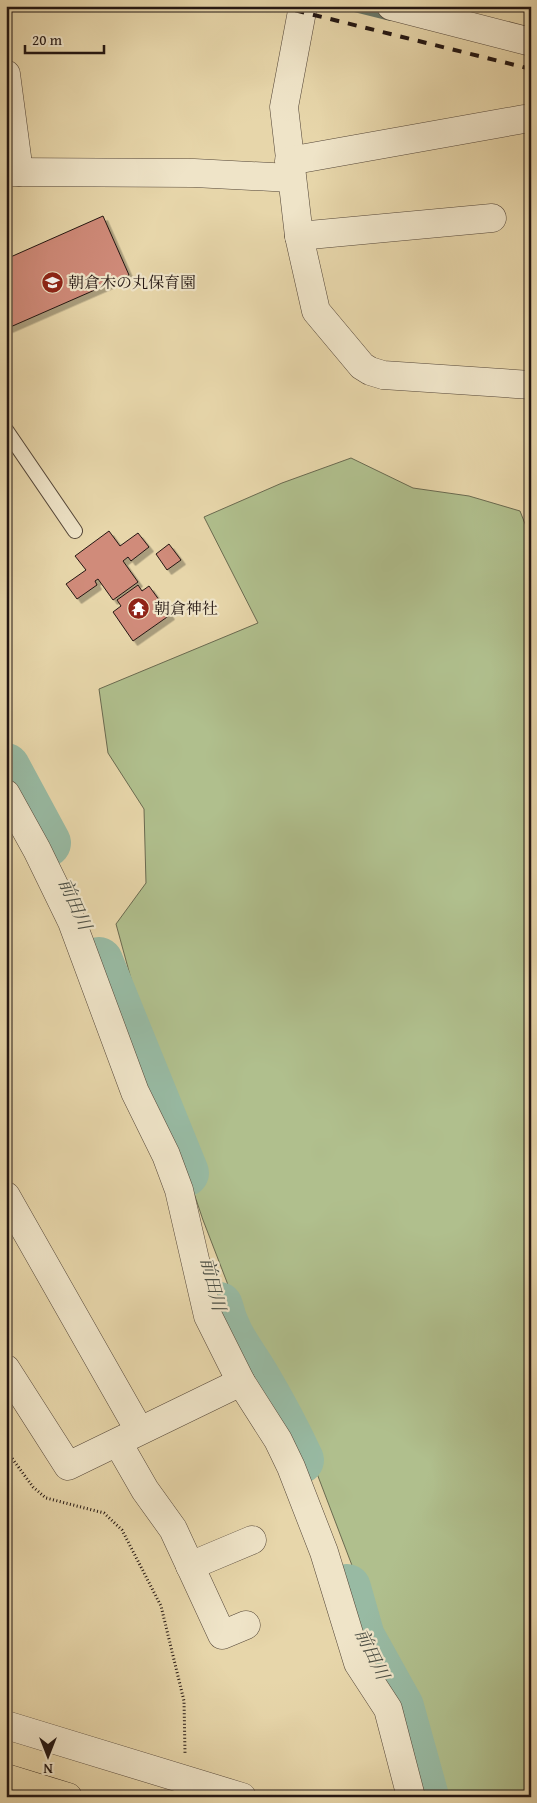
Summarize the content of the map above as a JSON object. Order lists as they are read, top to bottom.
{
  "water": ["前田川"],
  "places": {
    "school or university": ["朝倉木の丸保育園"],
    "temple": ["朝倉神社"]
  },
  "scale_bar": "20 m",
  "north": "bottom"
}
